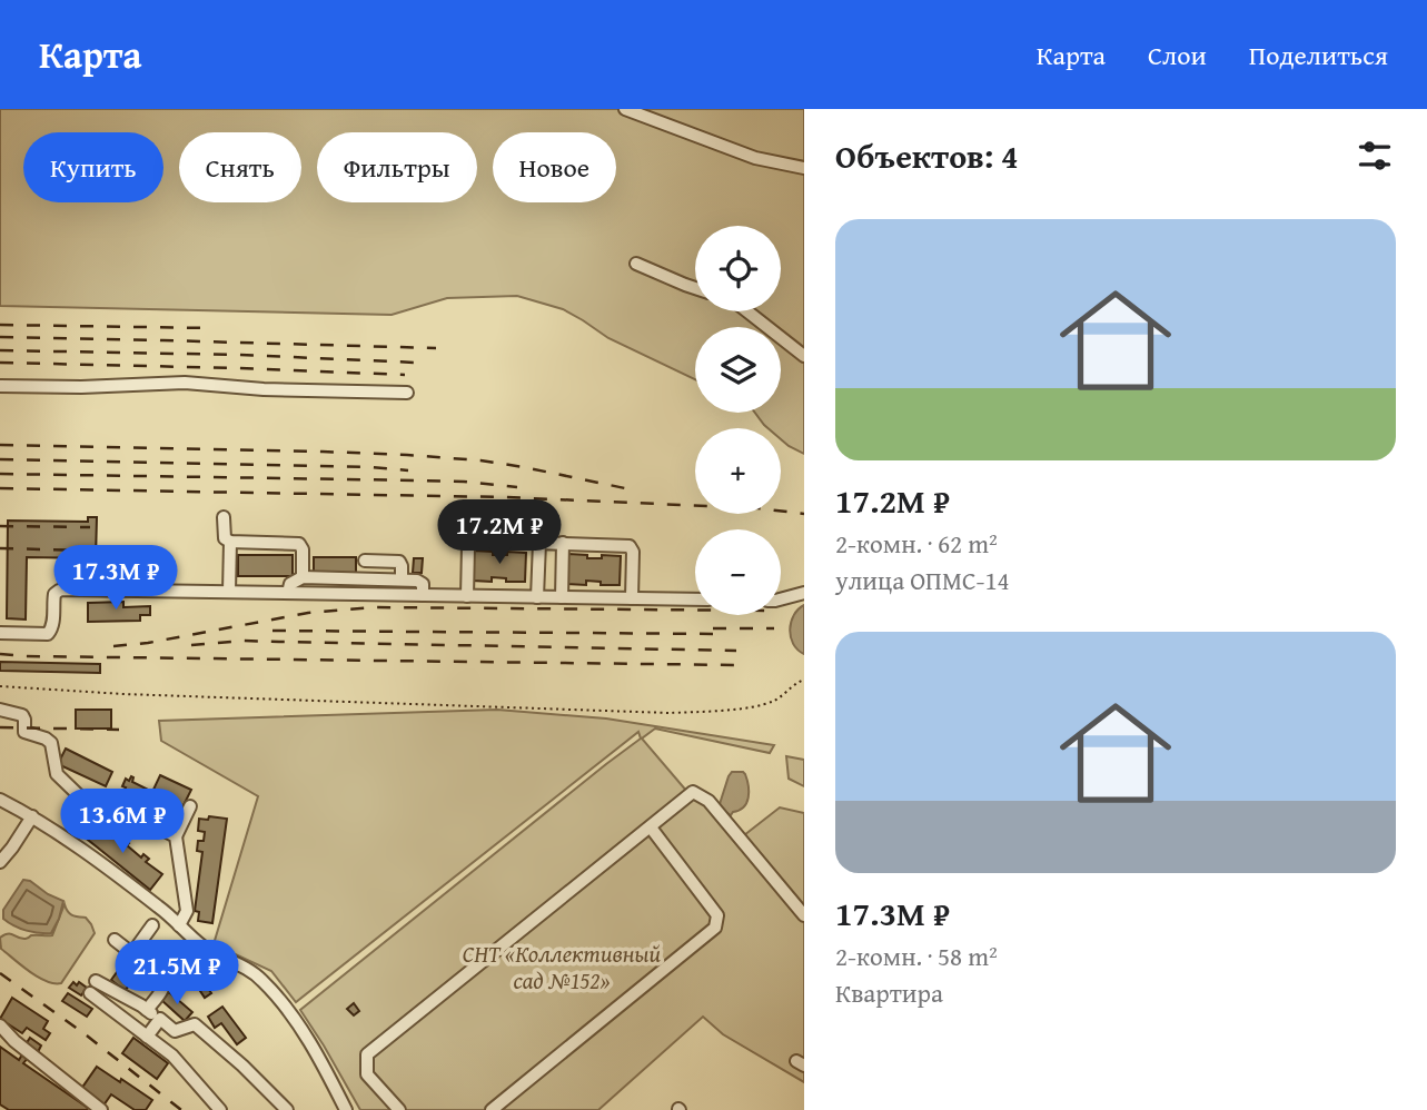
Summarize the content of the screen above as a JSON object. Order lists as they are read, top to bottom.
{
  "parks": ["СНТ «Коллективный сад №152»"],
  "page": {
    "header": "Карта",
    "nav": ["Карта", "Слои", "Поделиться"],
    "heading": "Объектов: 4",
    "chip": [
      "Купить",
      "Снять",
      "Фильтры",
      "Новое"
    ],
    "list": [
      {
        "name": "17.2M ₽",
        "note": "2-комн. · 62 m² · улица ОПМС-14"
      },
      {
        "name": "17.3M ₽",
        "note": "2-комн. · 58 m² · Квартира"
      }
    ],
    "map_buttons": ["+", "−"],
    "price": [
      "17.2M ₽",
      "17.3M ₽",
      "13.6M ₽",
      "21.5M ₽"
    ]
  }
}
